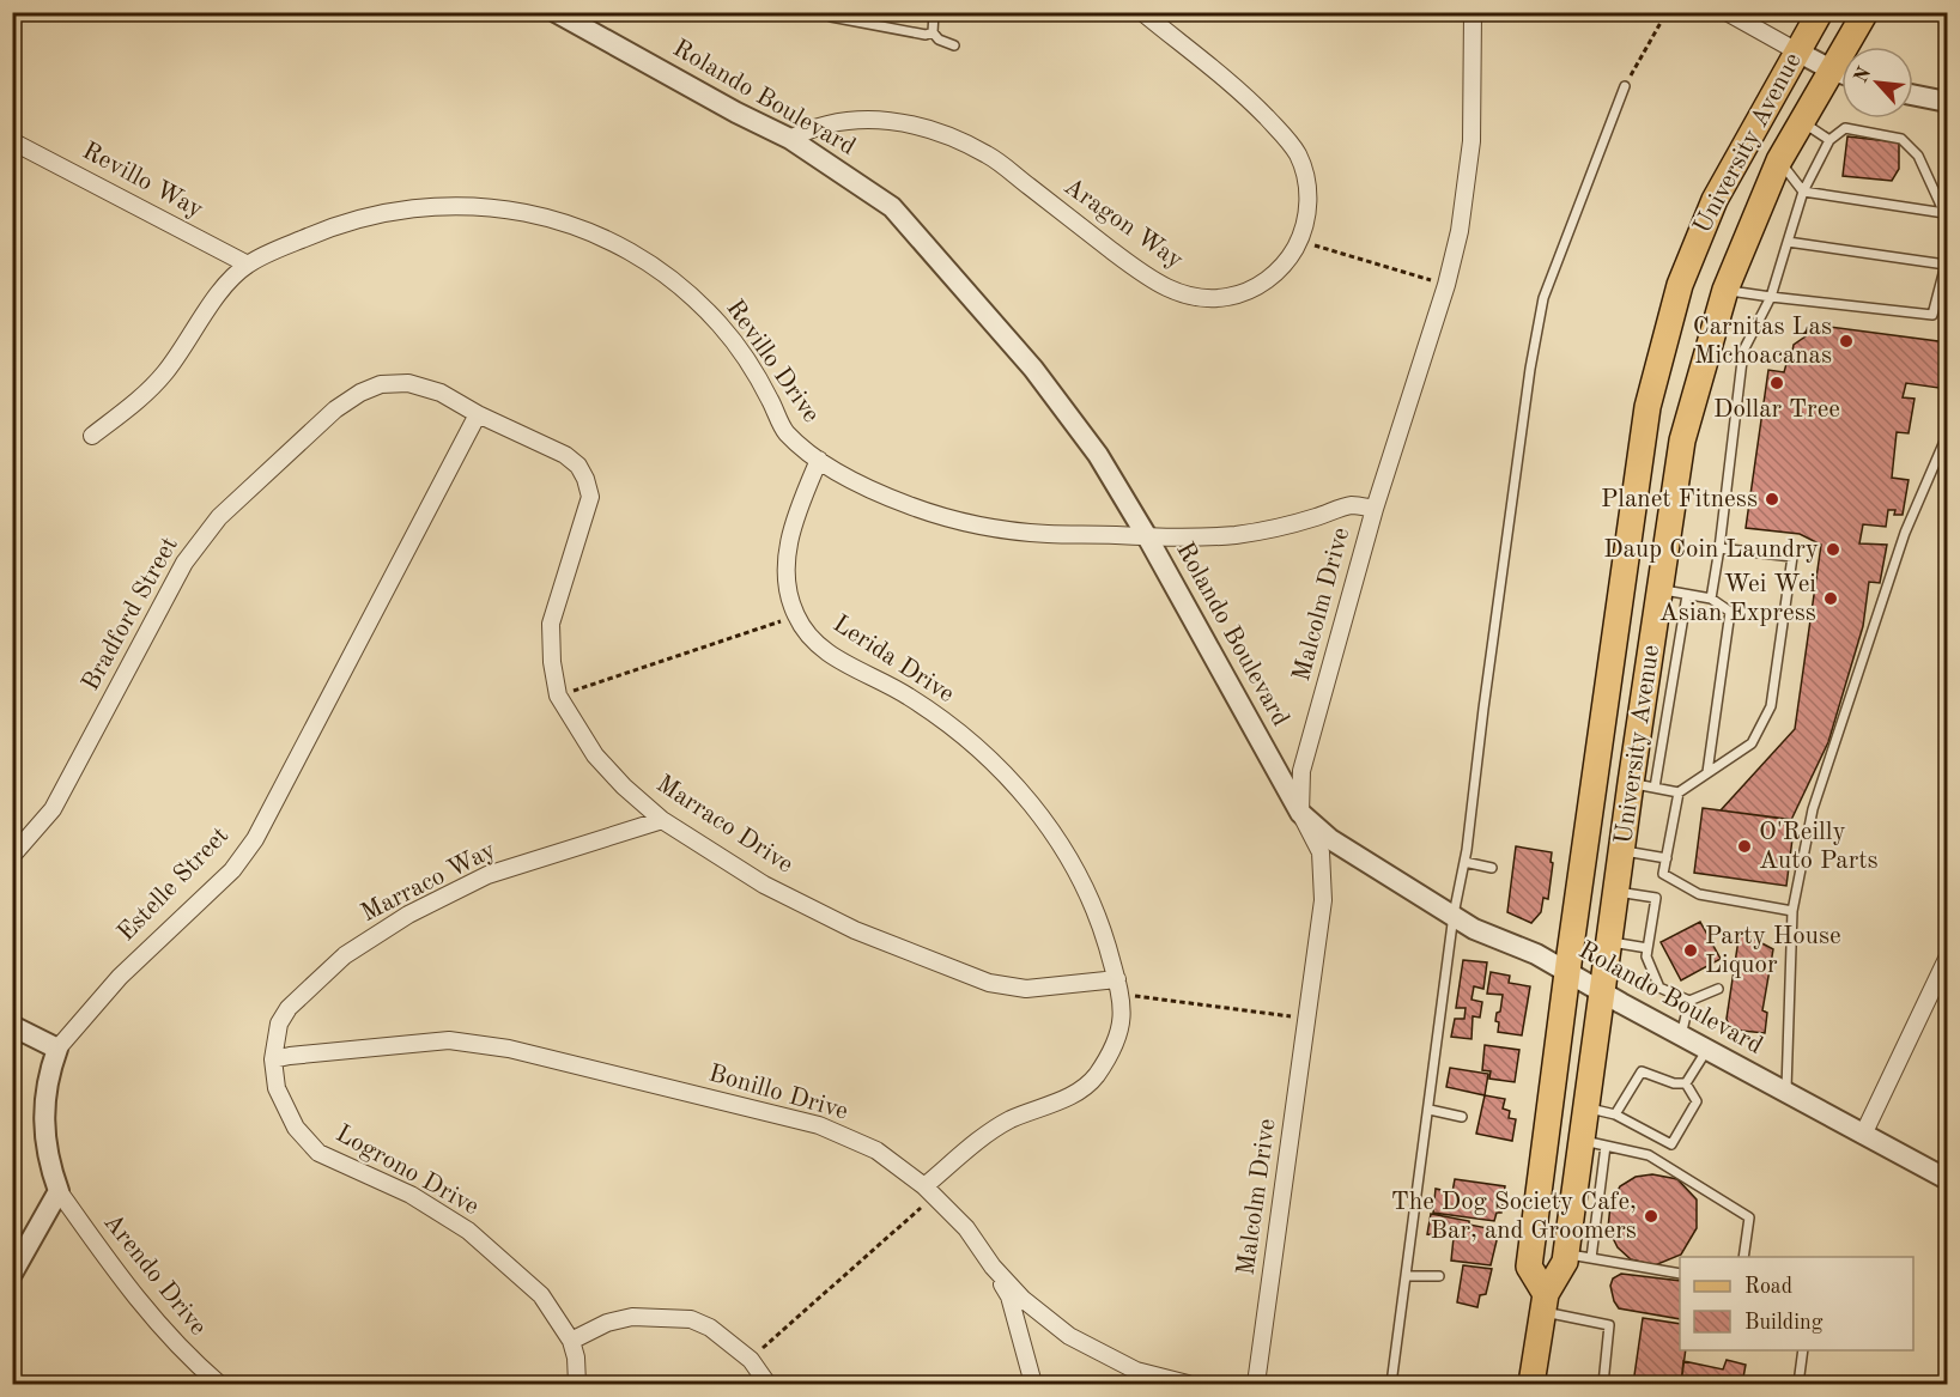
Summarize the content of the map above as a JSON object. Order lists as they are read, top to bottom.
{
  "streets": {
    "main road": ["University Avenue"],
    "street": [
      "Rolando Boulevard",
      "Revillo Way",
      "Aragon Way",
      "Revillo Drive",
      "Malcolm Drive",
      "Bradford Street",
      "Lerida Drive",
      "Marraco Drive",
      "Marraco Way",
      "Estelle Street",
      "Bonillo Drive",
      "Logrono Drive",
      "Arendo Drive"
    ]
  },
  "crossings": [
    ["Rolando Boulevard", "University Avenue"],
    ["Rolando Boulevard", "Aragon Way"],
    ["Rolando Boulevard", "Revillo Drive"],
    ["Rolando Boulevard", "Malcolm Drive"],
    ["Revillo Way", "Revillo Drive"],
    ["Revillo Drive", "Malcolm Drive"],
    ["Revillo Drive", "Lerida Drive"],
    ["Bradford Street", "Marraco Drive"],
    ["Bradford Street", "Estelle Street"],
    ["Lerida Drive", "Marraco Drive"],
    ["Lerida Drive", "Bonillo Drive"],
    ["Marraco Drive", "Marraco Way"],
    ["Marraco Drive", "Estelle Street"],
    ["Marraco Way", "Bonillo Drive"],
    ["Marraco Way", "Logrono Drive"],
    ["Estelle Street", "Arendo Drive"],
    ["Bonillo Drive", "Logrono Drive"]
  ],
  "places": [
    "Carnitas Las Michoacanas",
    "Dollar Tree",
    "Planet Fitness",
    "Daup Coin Laundry",
    "Wei Wei Asian Express",
    "O'Reilly Auto Parts",
    "Party House Liquor",
    "The Dog Society Cafe, Bar, and Groomers"
  ],
  "legend": ["Road", "Building"],
  "north": "top left"
}
